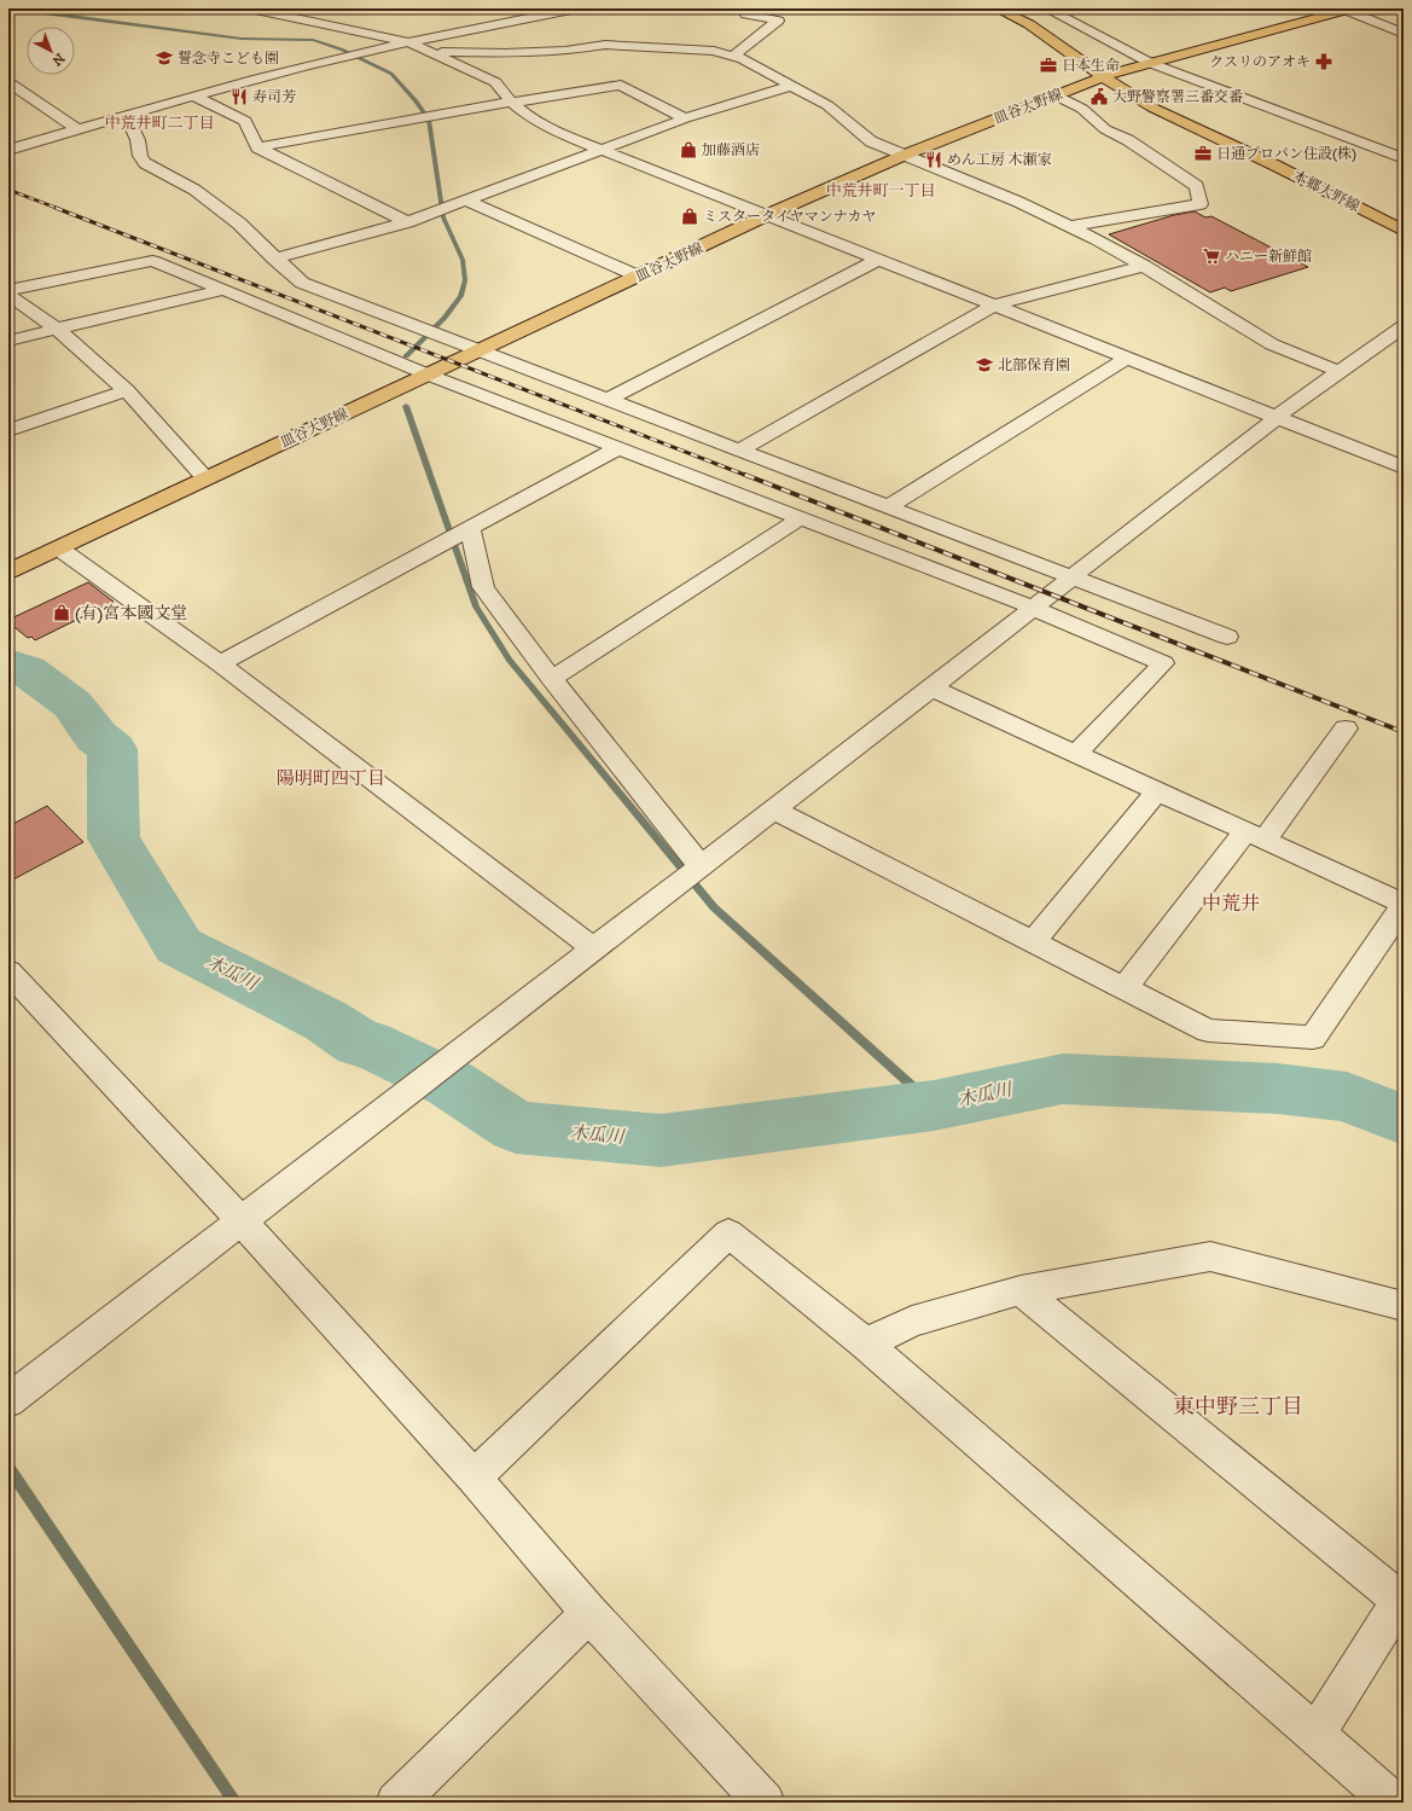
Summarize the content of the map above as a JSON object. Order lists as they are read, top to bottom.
{
  "streets": {
    "main road": ["皿谷大野線", "本郷大野線"]
  },
  "crossings": [
    ["皿谷大野線", "本郷大野線"]
  ],
  "districts": [
    "中荒井町二丁目",
    "中荒井町一丁目",
    "陽明町四丁目",
    "中荒井",
    "東中野三丁目"
  ],
  "water": ["木瓜川"],
  "places": {
    "school or university": ["誓念寺こども園", "北部保育園"],
    "pharmacy": ["クスリのアオキ"],
    "office": ["日本生命", "日通プロパン住設(株)"],
    "restaurant": ["寿司芳", "めん工房 木瀬家"],
    "public building": ["大野警察署三番交番"],
    "shop": ["加藤酒店", "ミスタータイヤマンナカヤ", "(有)宮本國文堂"],
    "supermarket": ["ハニー新鮮館"]
  },
  "north": "bottom right"
}
